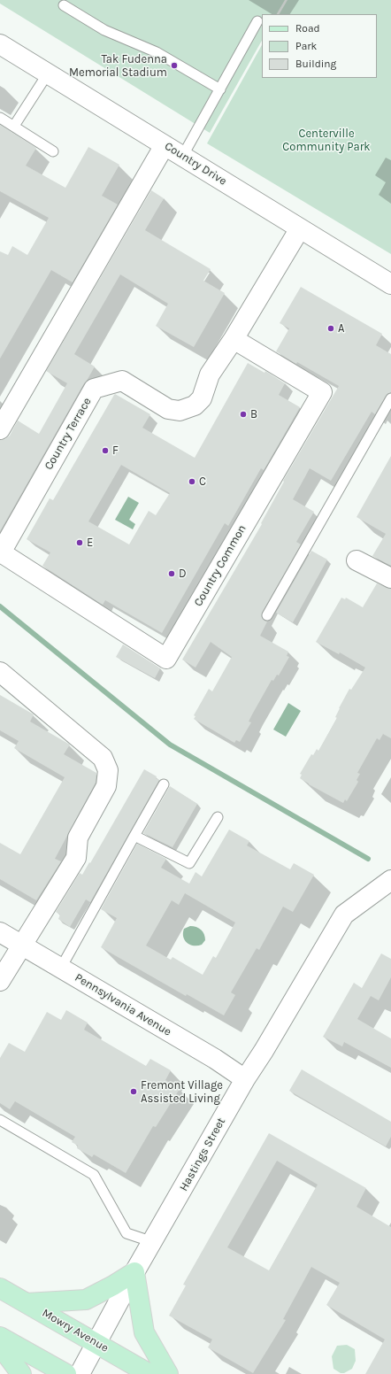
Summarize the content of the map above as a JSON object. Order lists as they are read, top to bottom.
{
  "streets": {
    "main road": ["Mowry Avenue"],
    "street": [
      "Country Drive",
      "Country Terrace",
      "Country Common",
      "Pennsylvania Avenue",
      "Hastings Street"
    ]
  },
  "crossings": [
    ["Country Drive", "Country Terrace"],
    ["Country Terrace", "Country Common"],
    ["Pennsylvania Avenue", "Hastings Street"],
    ["Hastings Street", "Mowry Avenue"]
  ],
  "parks": ["Centerville Community Park"],
  "places": [
    "Tak Fudenna Memorial Stadium",
    "A",
    "B",
    "F",
    "C",
    "E",
    "D",
    "Fremont Village Assisted Living"
  ],
  "legend": ["Road", "Park", "Building"]
}
